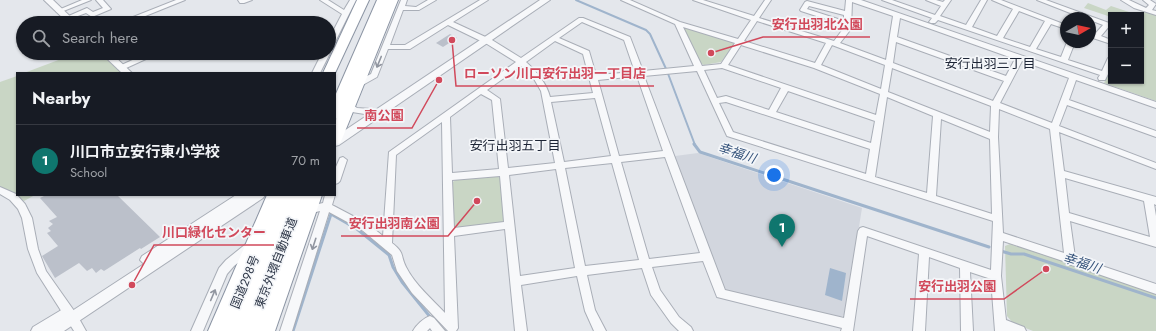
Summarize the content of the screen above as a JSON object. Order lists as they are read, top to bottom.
{
  "streets": {
    "highway": ["東京外環自動車道", "国道298号"]
  },
  "districts": ["安行出羽三丁目", "安行出羽五丁目"],
  "water": ["幸福川"],
  "places": [
    "ローソン川口安行出羽一丁目店",
    "安行出羽北公園",
    "南公園",
    "安行出羽南公園",
    "安行出羽公園",
    "川口緑化センター"
  ],
  "north": "right",
  "page": {
    "map_buttons": ["+", "−"],
    "search": "Search here",
    "heading": "Nearby",
    "list": [
      {
        "mark": "1",
        "name": "川口市立安行東小学校",
        "note": "School",
        "value": "70 m"
      }
    ],
    "pins": "1"
  }
}
